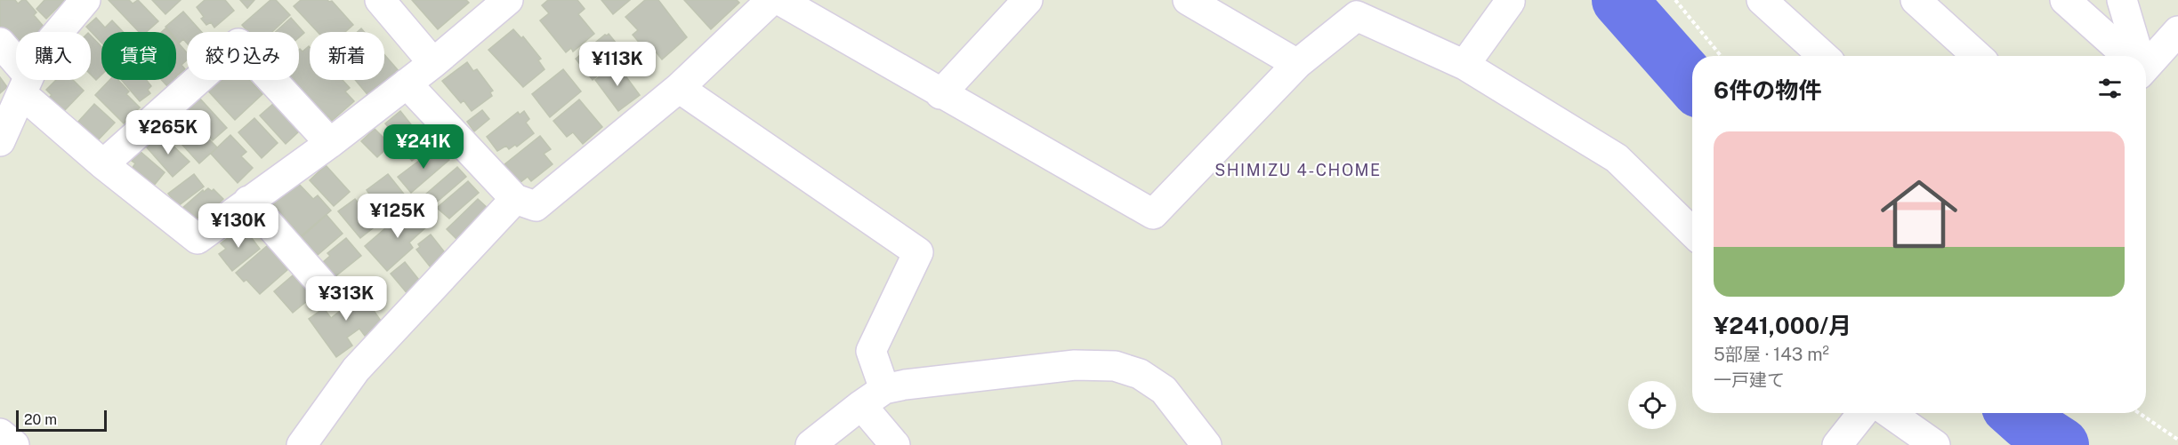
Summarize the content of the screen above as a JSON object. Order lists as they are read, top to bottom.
{
  "districts": ["SHIMIZU 4-CHOME"],
  "scale_bar": "20 m",
  "page": {
    "chip": [
      "購入",
      "賃貸",
      "絞り込み",
      "新着"
    ],
    "price": [
      "¥113K",
      "¥265K",
      "¥241K",
      "¥125K",
      "¥130K",
      "¥313K"
    ],
    "heading": "6件の物件",
    "list": [
      {
        "name": "¥241,000/月",
        "note": "5部屋 · 143 m² · 一戸建て"
      }
    ],
    "scale": "20 m"
  }
}
